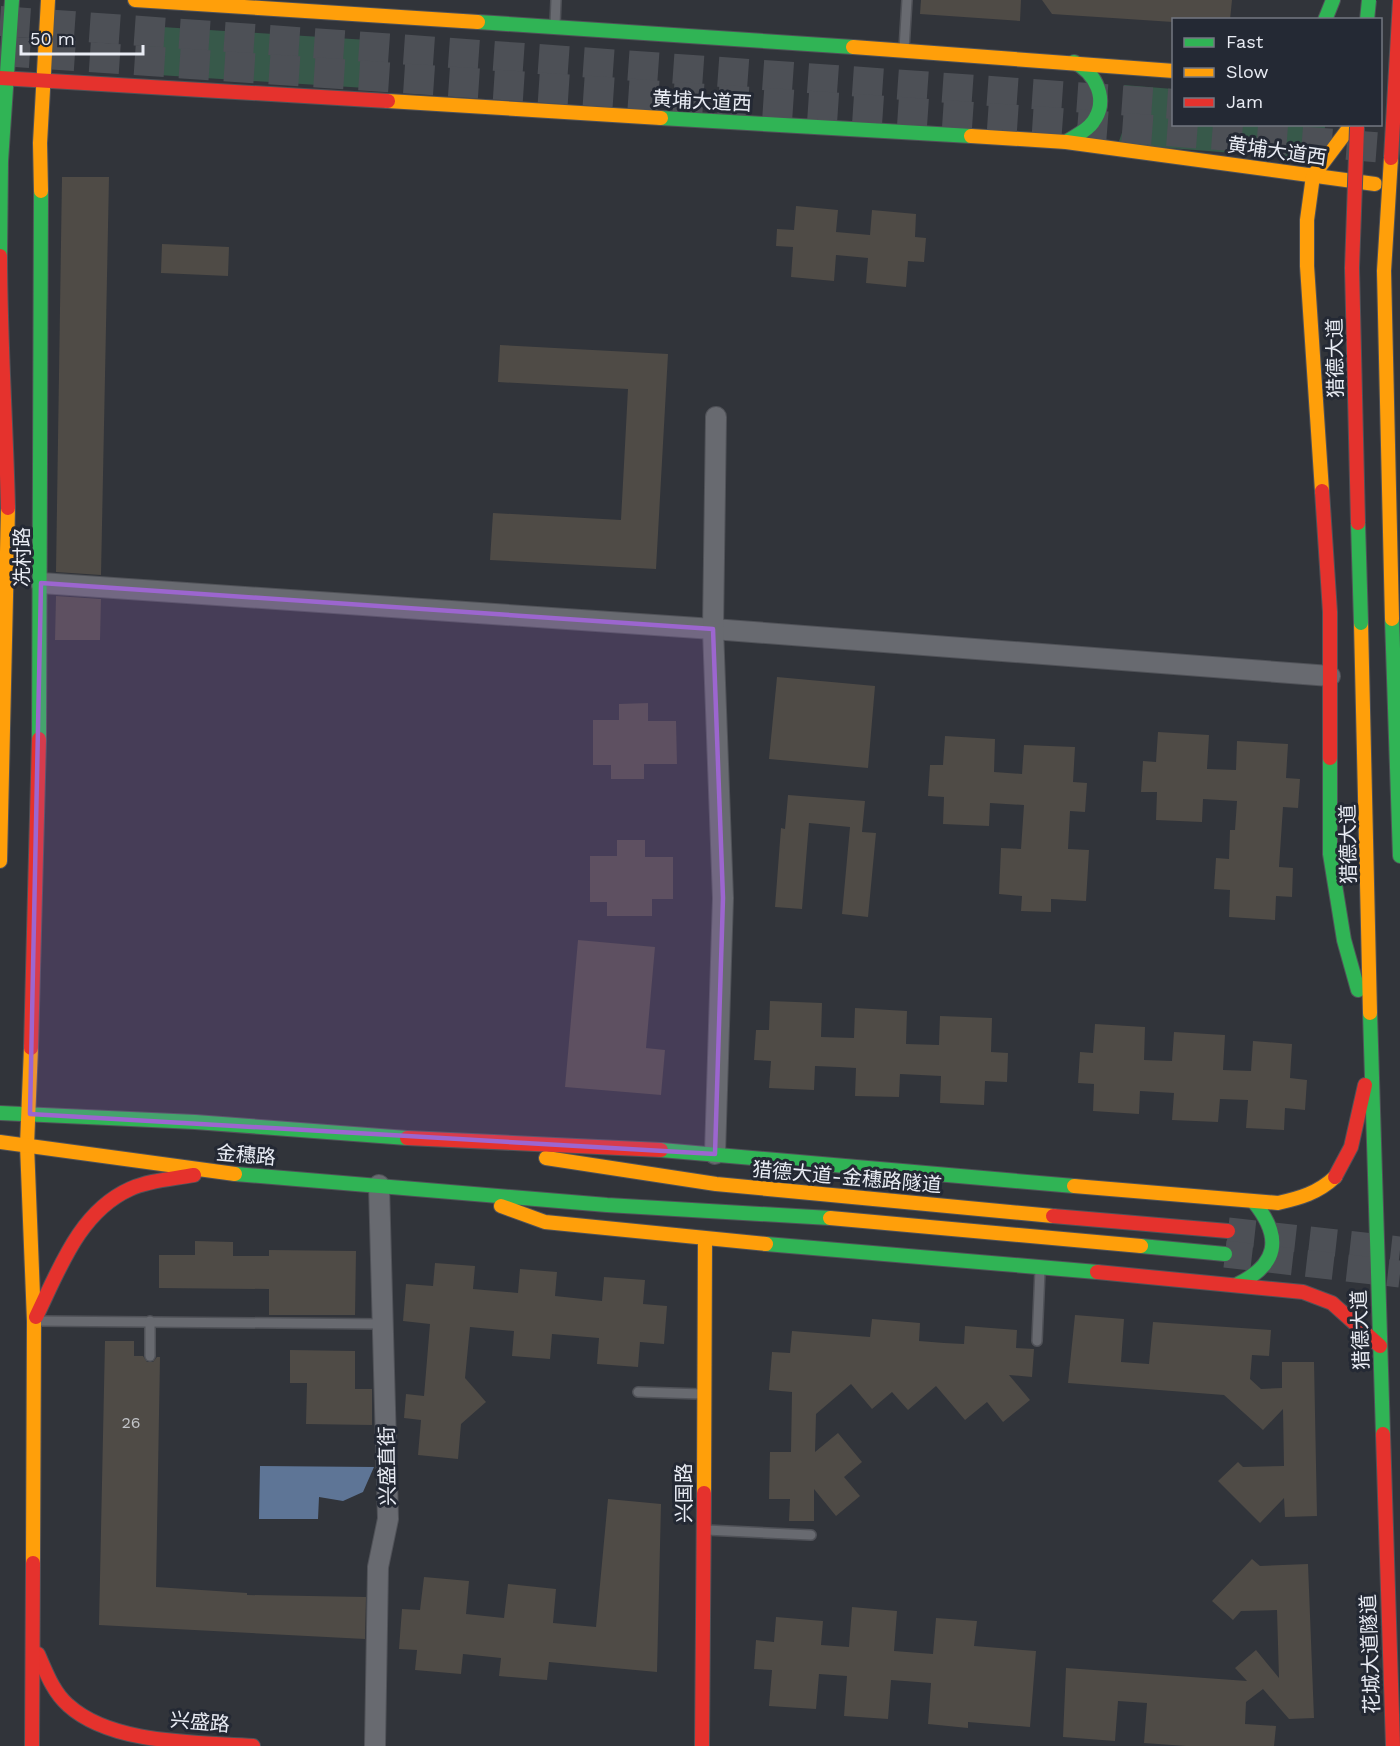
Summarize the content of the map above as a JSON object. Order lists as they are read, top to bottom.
{
  "streets": {
    "main road": [
      "黄埔大道西",
      "猎德大道",
      "冼村路",
      "金穗路",
      "猎德大道-金穗路隧道",
      "兴国路",
      "花城大道隧道",
      "兴盛路"
    ],
    "street": ["兴盛直街"]
  },
  "crossings": [
    ["黄埔大道西", "冼村路"],
    ["猎德大道", "花城大道隧道"],
    ["冼村路", "金穗路"],
    ["金穗路", "猎德大道-金穗路隧道"],
    ["金穗路", "兴盛直街"]
  ],
  "house_numbers": ["26"],
  "legend": ["Fast", "Slow", "Jam"],
  "scale_bar": "50 m"
}
